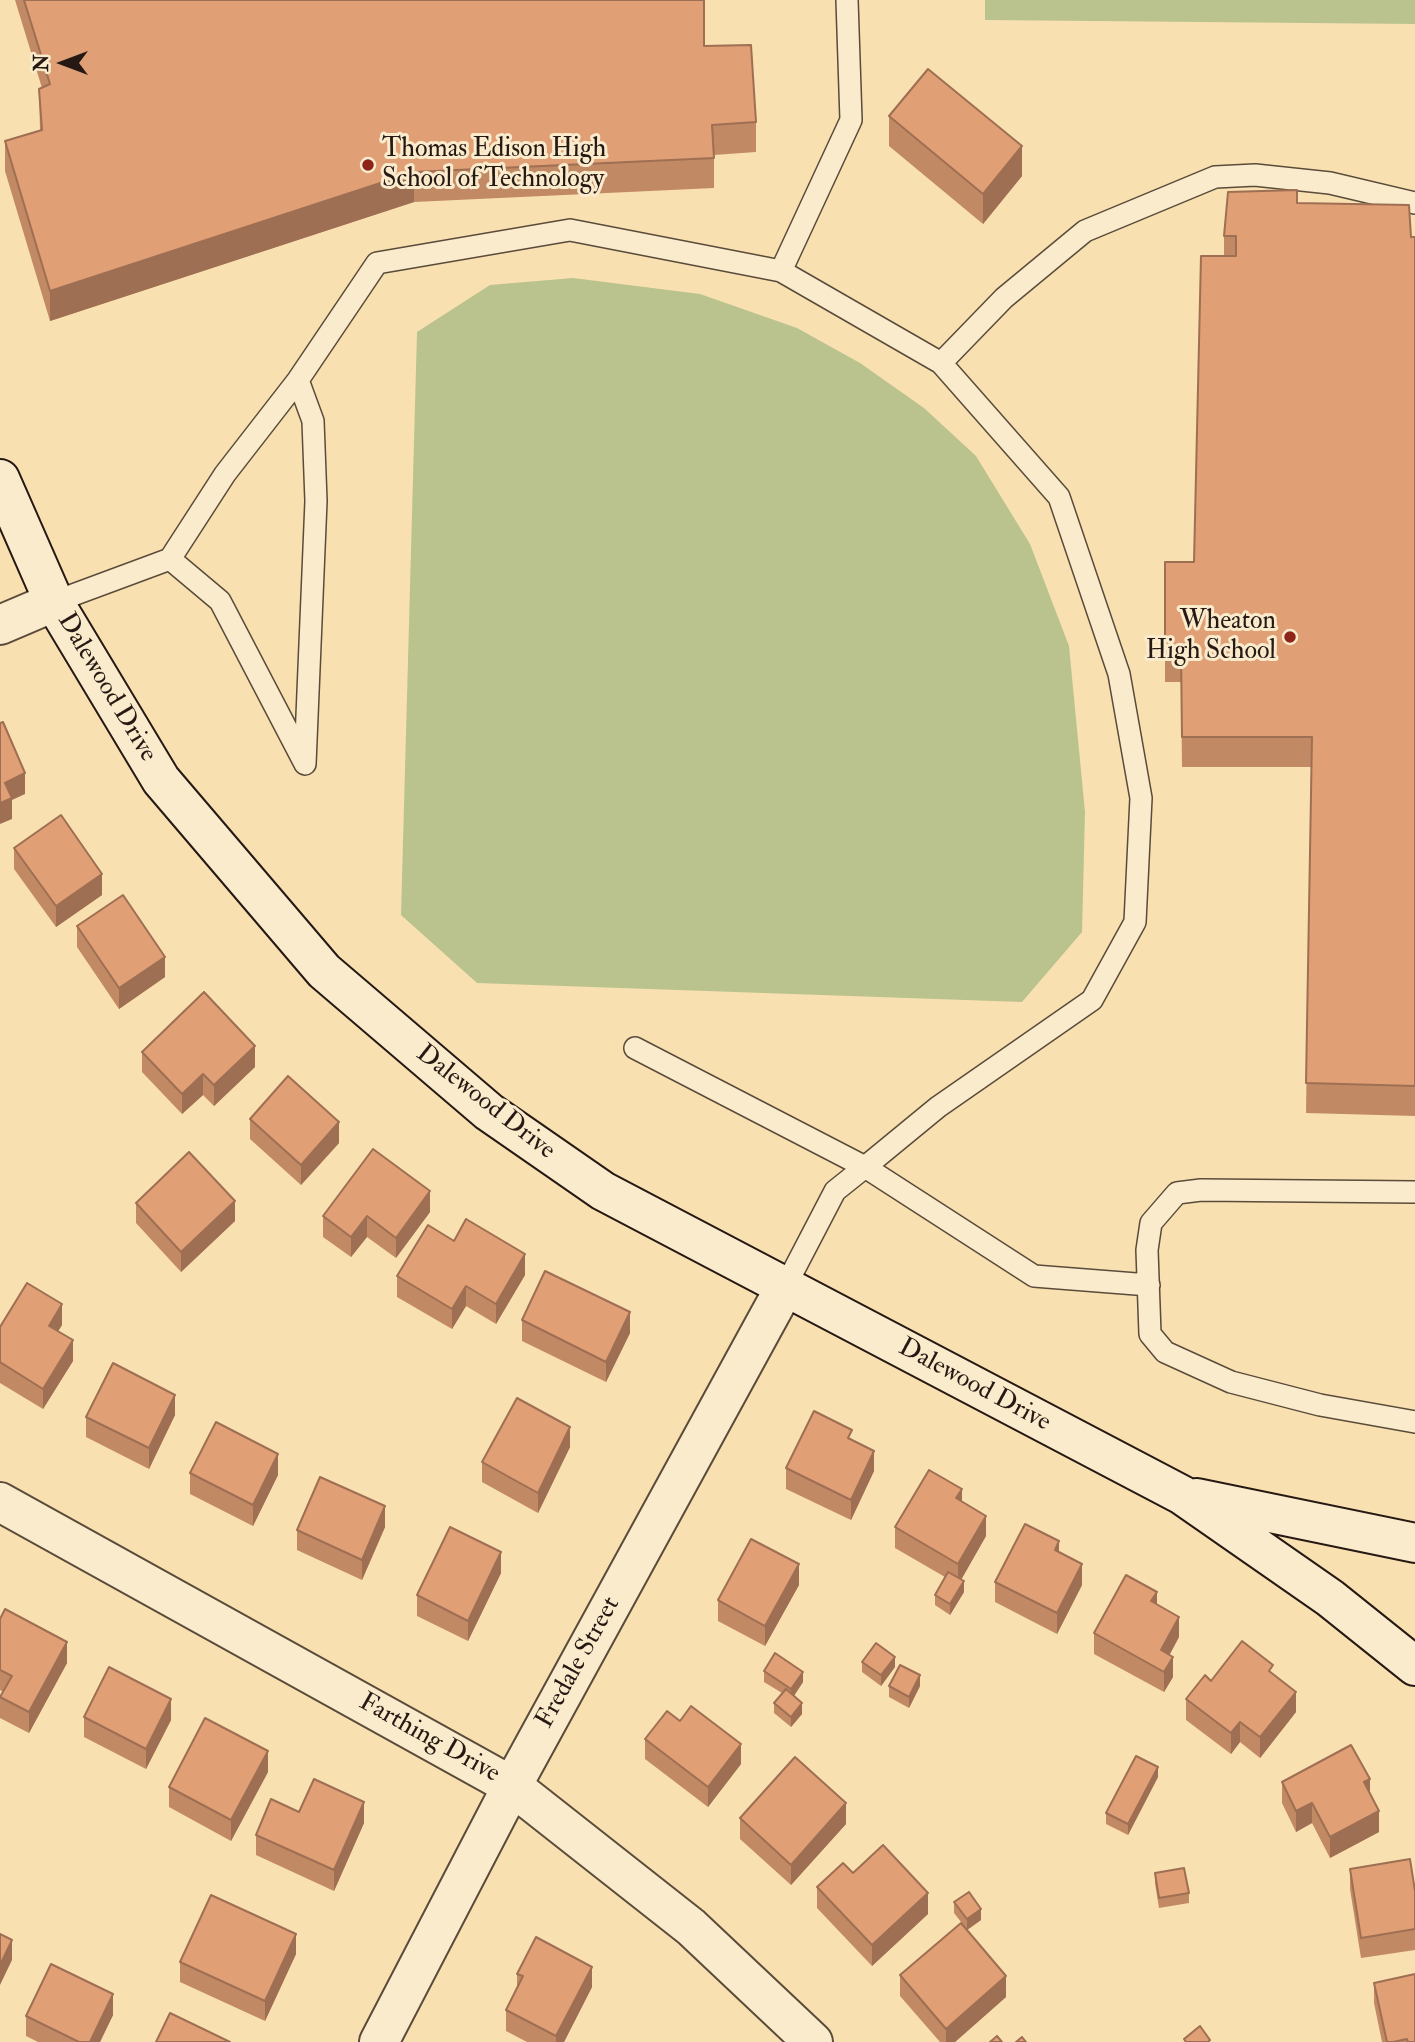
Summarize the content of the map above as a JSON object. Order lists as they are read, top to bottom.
{
  "streets": {
    "street": ["Dalewood Drive", "Fredale Street", "Farthing Drive"]
  },
  "crossings": [
    ["Dalewood Drive", "Fredale Street"],
    ["Fredale Street", "Farthing Drive"]
  ],
  "places": ["Thomas Edison High School of Technology", "Wheaton High School"],
  "north": "left"
}
